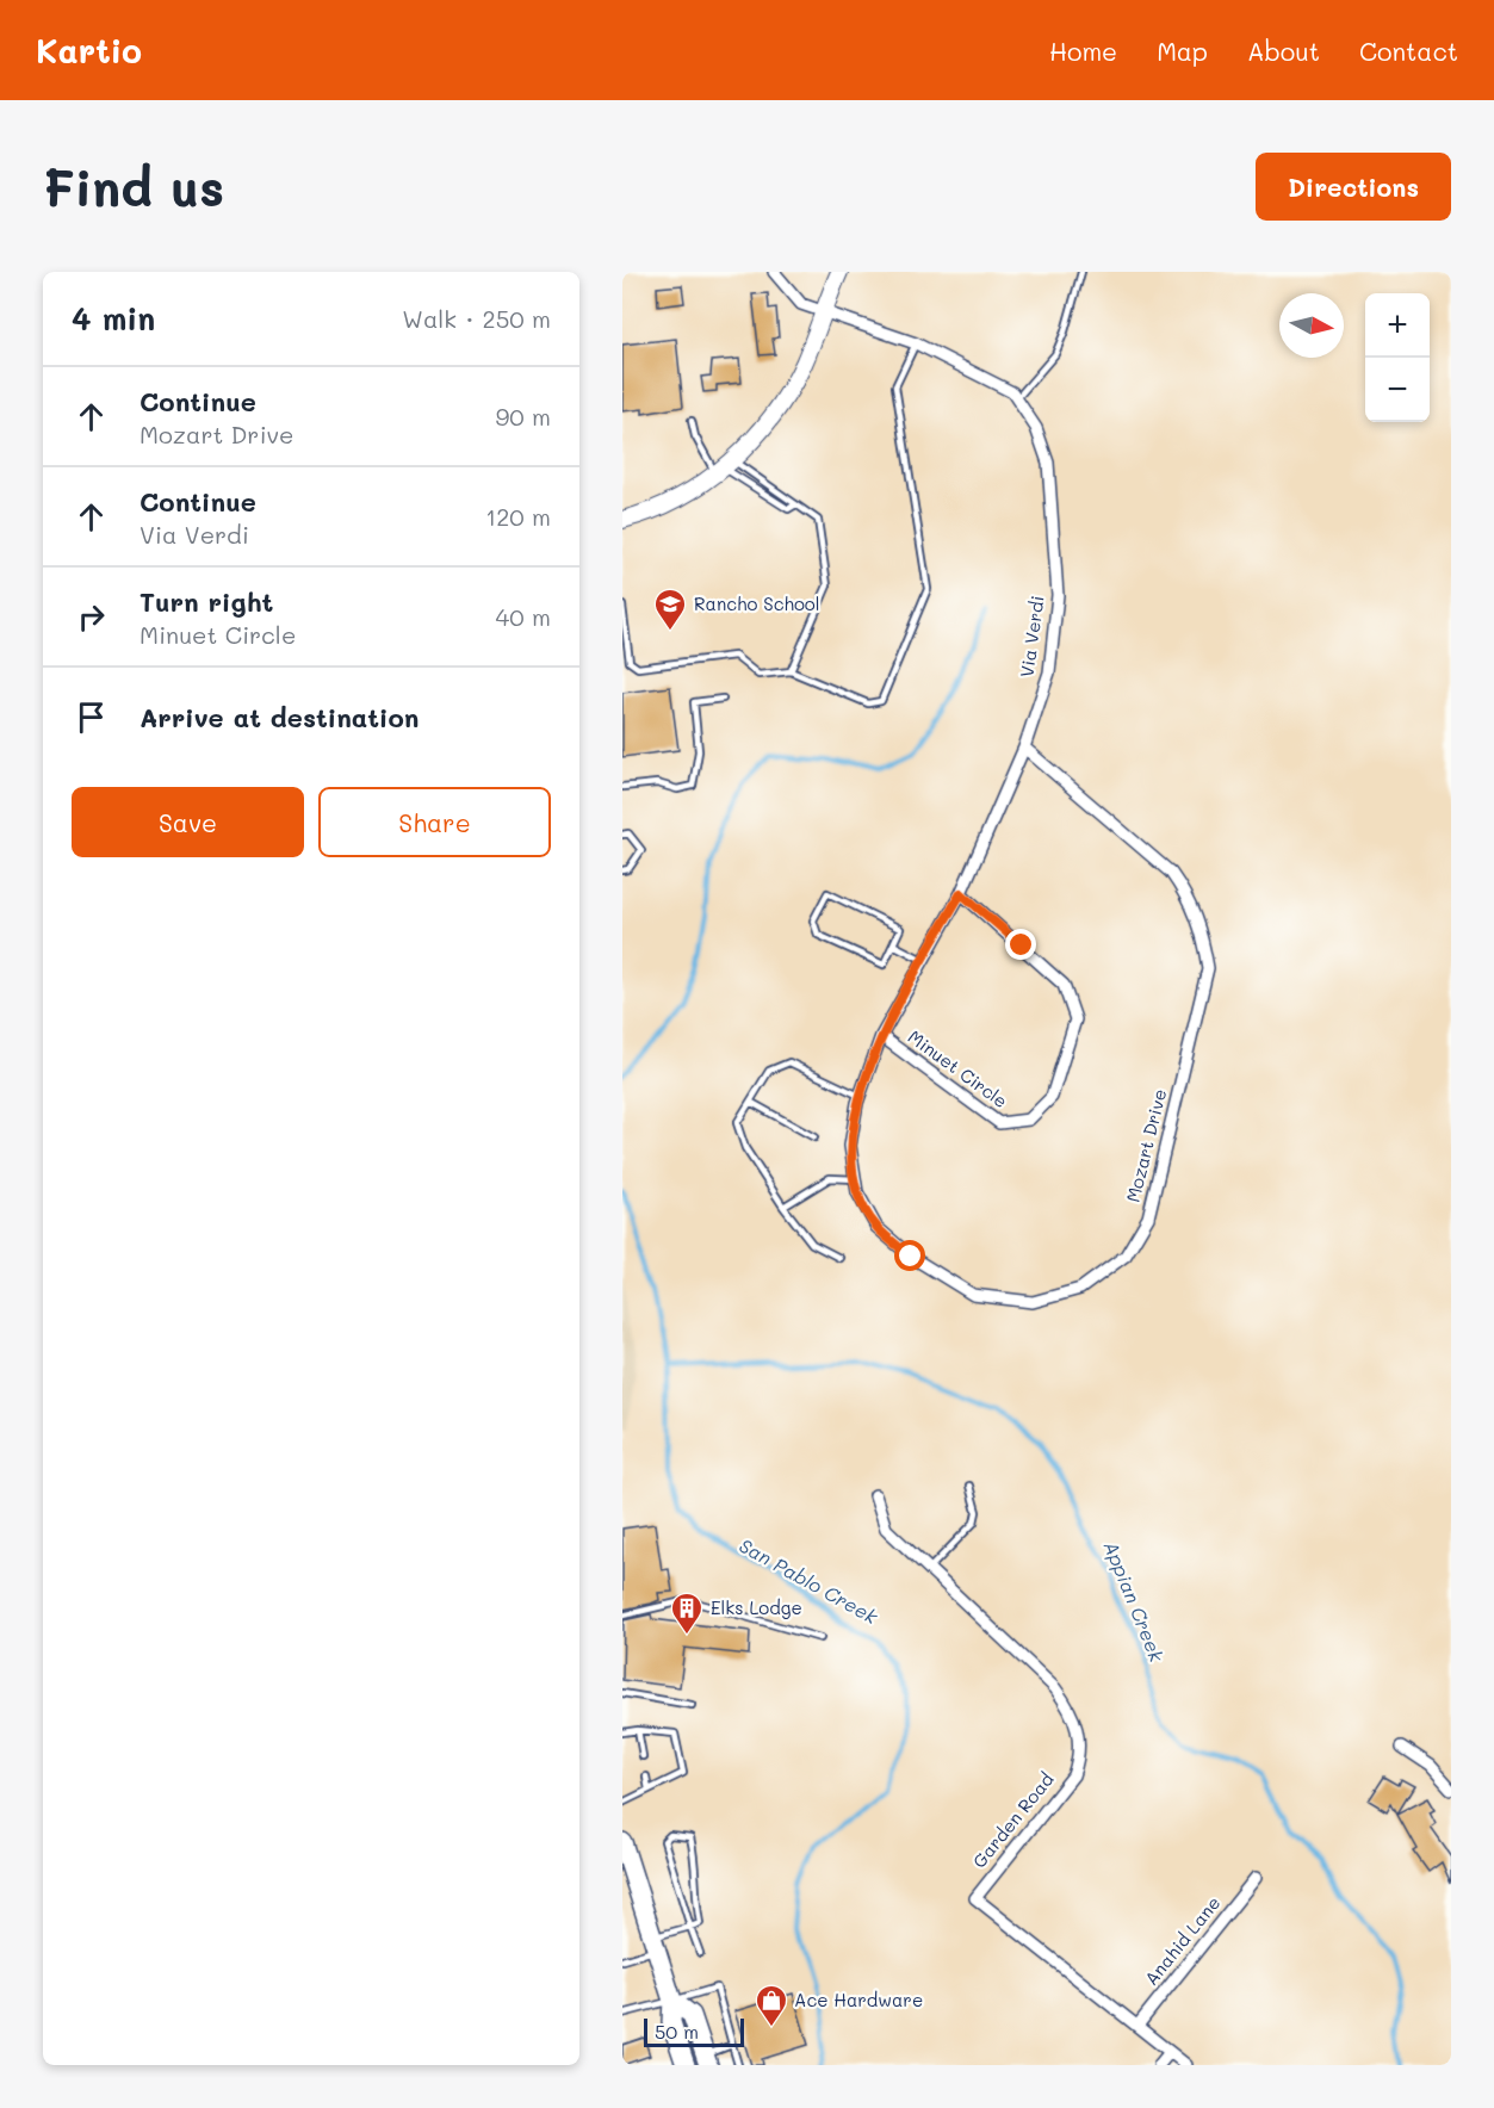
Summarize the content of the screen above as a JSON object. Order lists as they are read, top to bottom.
{
  "streets": {
    "street": [
      "Via Verdi",
      "Minuet Circle",
      "Mozart Drive",
      "Garden Road",
      "Anahid Lane"
    ]
  },
  "crossings": [
    ["Via Verdi", "Minuet Circle"],
    ["Via Verdi", "Mozart Drive"],
    ["Garden Road", "Anahid Lane"]
  ],
  "water": ["San Pablo Creek", "Appian Creek"],
  "places": {
    "school or university": ["Rancho School"],
    "building": ["Elks Lodge"],
    "shop": ["Ace Hardware"]
  },
  "scale_bar": "50 m",
  "north": "right",
  "page": {
    "header": "Kartio",
    "nav": [
      "Home",
      "Map",
      "About",
      "Contact"
    ],
    "buttons": [
      "Directions",
      ["Save", "Share"]
    ],
    "title": "Find us",
    "heading": ["4 min", "Walk · 250 m"],
    "map_buttons": ["+", "−"],
    "list": [
      ["Continue", "Mozart Drive", "90 m"],
      ["Continue", "Via Verdi", "120 m"],
      ["Turn right", "Minuet Circle", "40 m"],
      "Arrive at destination"
    ],
    "scale": "50 m"
  }
}
